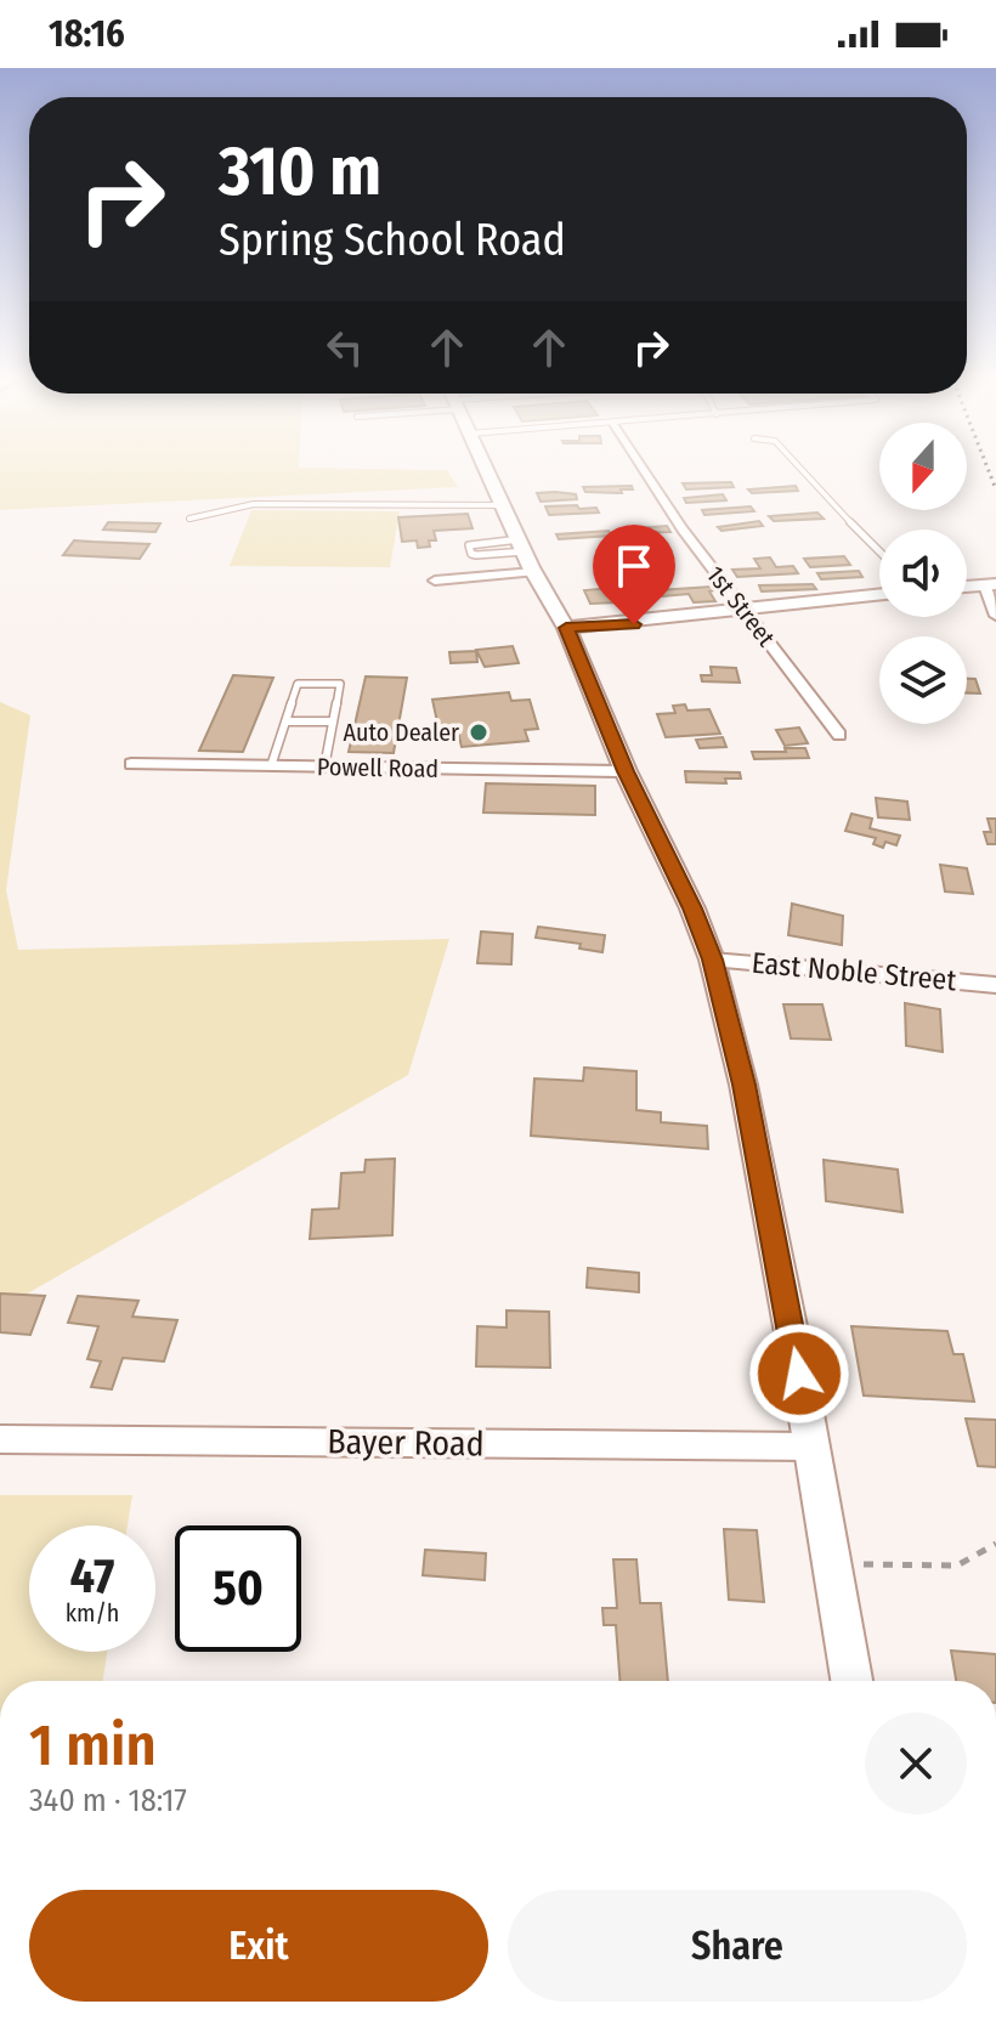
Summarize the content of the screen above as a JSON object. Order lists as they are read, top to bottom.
{
  "streets": {
    "street": [
      "1st Street",
      "Powell Road",
      "East Noble Street",
      "Bayer Road"
    ]
  },
  "places": ["Auto Dealer"],
  "north": "bottom",
  "page": {
    "status": "18:16",
    "turn": ["310 m", "Spring School Road"],
    "speed": "47 km/h",
    "limit": "50",
    "heading": ["1 min", "340 m · 18:17"],
    "buttons": ["Exit", "Share"]
  }
}
